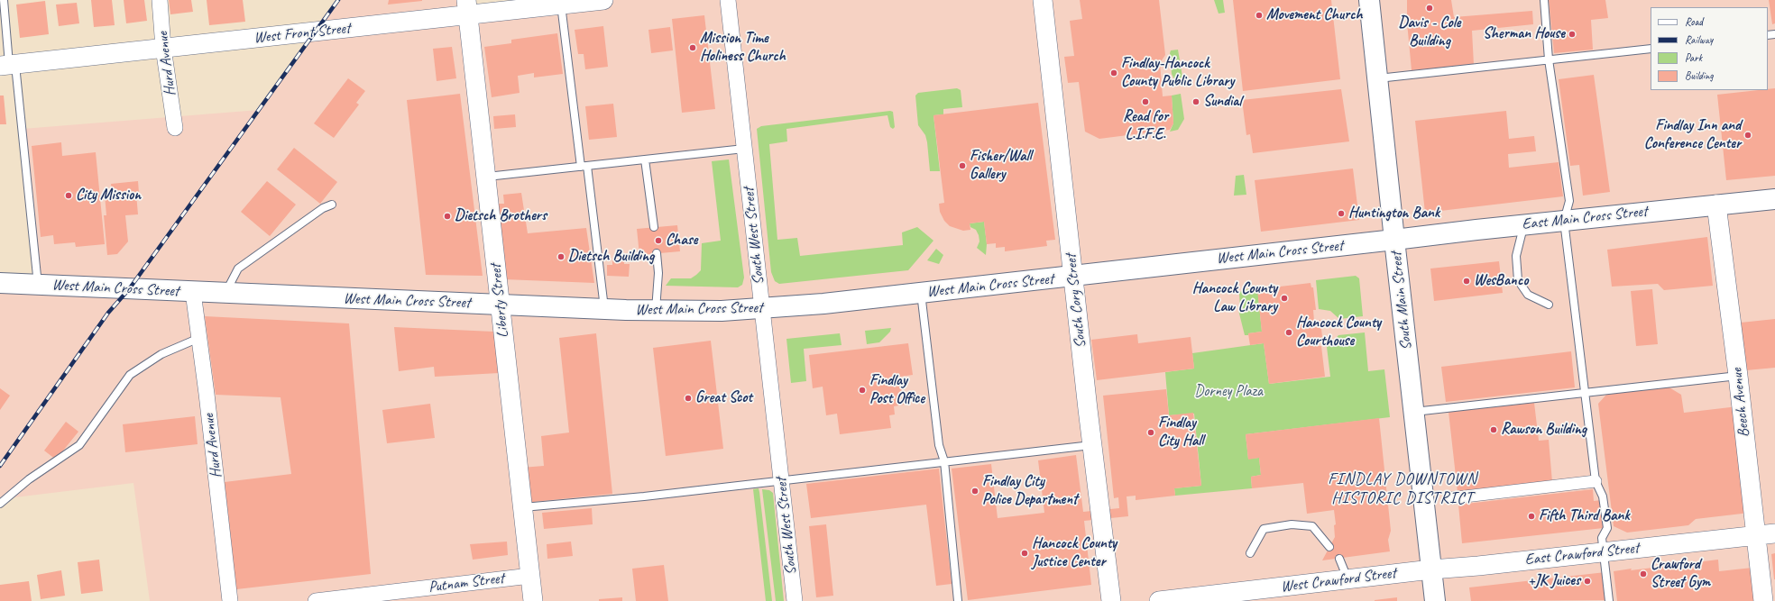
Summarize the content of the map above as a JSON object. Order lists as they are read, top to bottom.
{
  "streets": {
    "main road": ["East Main Cross Street", "West Main Cross Street", "South Main Street"],
    "street": [
      "West Front Street",
      "Hurd Avenue",
      "South West Street",
      "Liberty Street",
      "South Cory Street",
      "Beech Avenue",
      "East Crawford Street",
      "West Crawford Street",
      "Putnam Street"
    ]
  },
  "crossings": [
    ["West Front Street", "Hurd Avenue"],
    ["West Front Street", "Liberty Street"],
    ["Hurd Avenue", "West Main Cross Street"],
    ["East Main Cross Street", "West Main Cross Street"],
    ["East Main Cross Street", "South Main Street"],
    ["East Main Cross Street", "Beech Avenue"],
    ["South West Street", "West Main Cross Street"],
    ["West Main Cross Street", "Liberty Street"],
    ["West Main Cross Street", "South Cory Street"],
    ["West Main Cross Street", "South Main Street"],
    ["Liberty Street", "Putnam Street"],
    ["South Main Street", "East Crawford Street"],
    ["South Main Street", "West Crawford Street"],
    ["Beech Avenue", "East Crawford Street"],
    ["East Crawford Street", "West Crawford Street"]
  ],
  "districts": ["FINDLAY DOWNTOWN HISTORIC DISTRICT"],
  "parks": ["Dorney Plaza"],
  "places": [
    "Davis - Cole Building",
    "Movement Church",
    "Sherman House",
    "Mission Time Holiness Church",
    "Findlay-Hancock County Public Library",
    "Read for L.I.F.E.",
    "Sundial",
    "Findlay Inn and Conference Center",
    "Fisher/Wall Gallery",
    "City Mission",
    "Huntington Bank",
    "Dietsch Brothers",
    "Chase",
    "Dietsch Building",
    "WesBanco",
    "Hancock County Law Library",
    "Hancock County Courthouse",
    "Findlay Post Office",
    "Great Scot",
    "Rawson Building",
    "Findlay City Hall",
    "Findlay City Police Department",
    "Fifth Third Bank",
    "Hancock County Justice Center",
    "Crawford Street Gym",
    "+JK Juices"
  ],
  "legend": [
    "Road",
    "Railway",
    "Park",
    "Building"
  ]
}
